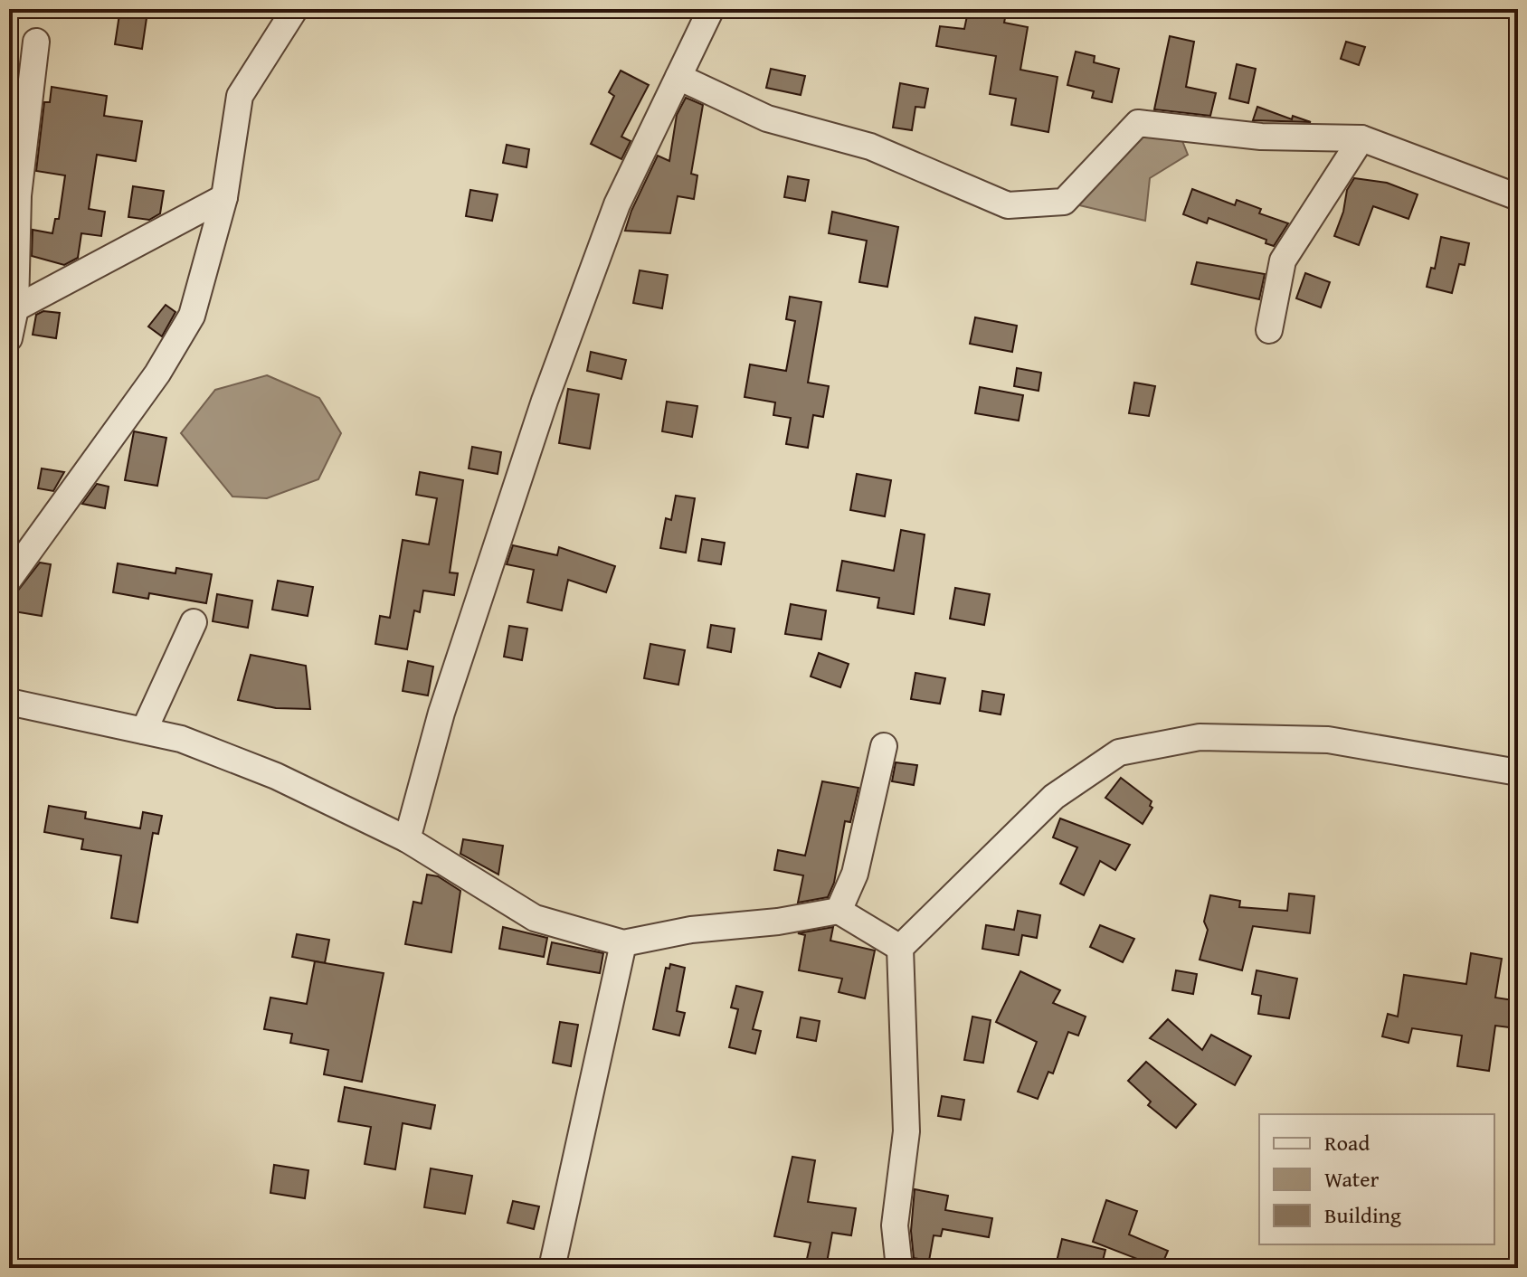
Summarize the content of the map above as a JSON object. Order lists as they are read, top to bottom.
{
  "legend": ["Road", "Water", "Building"]
}
